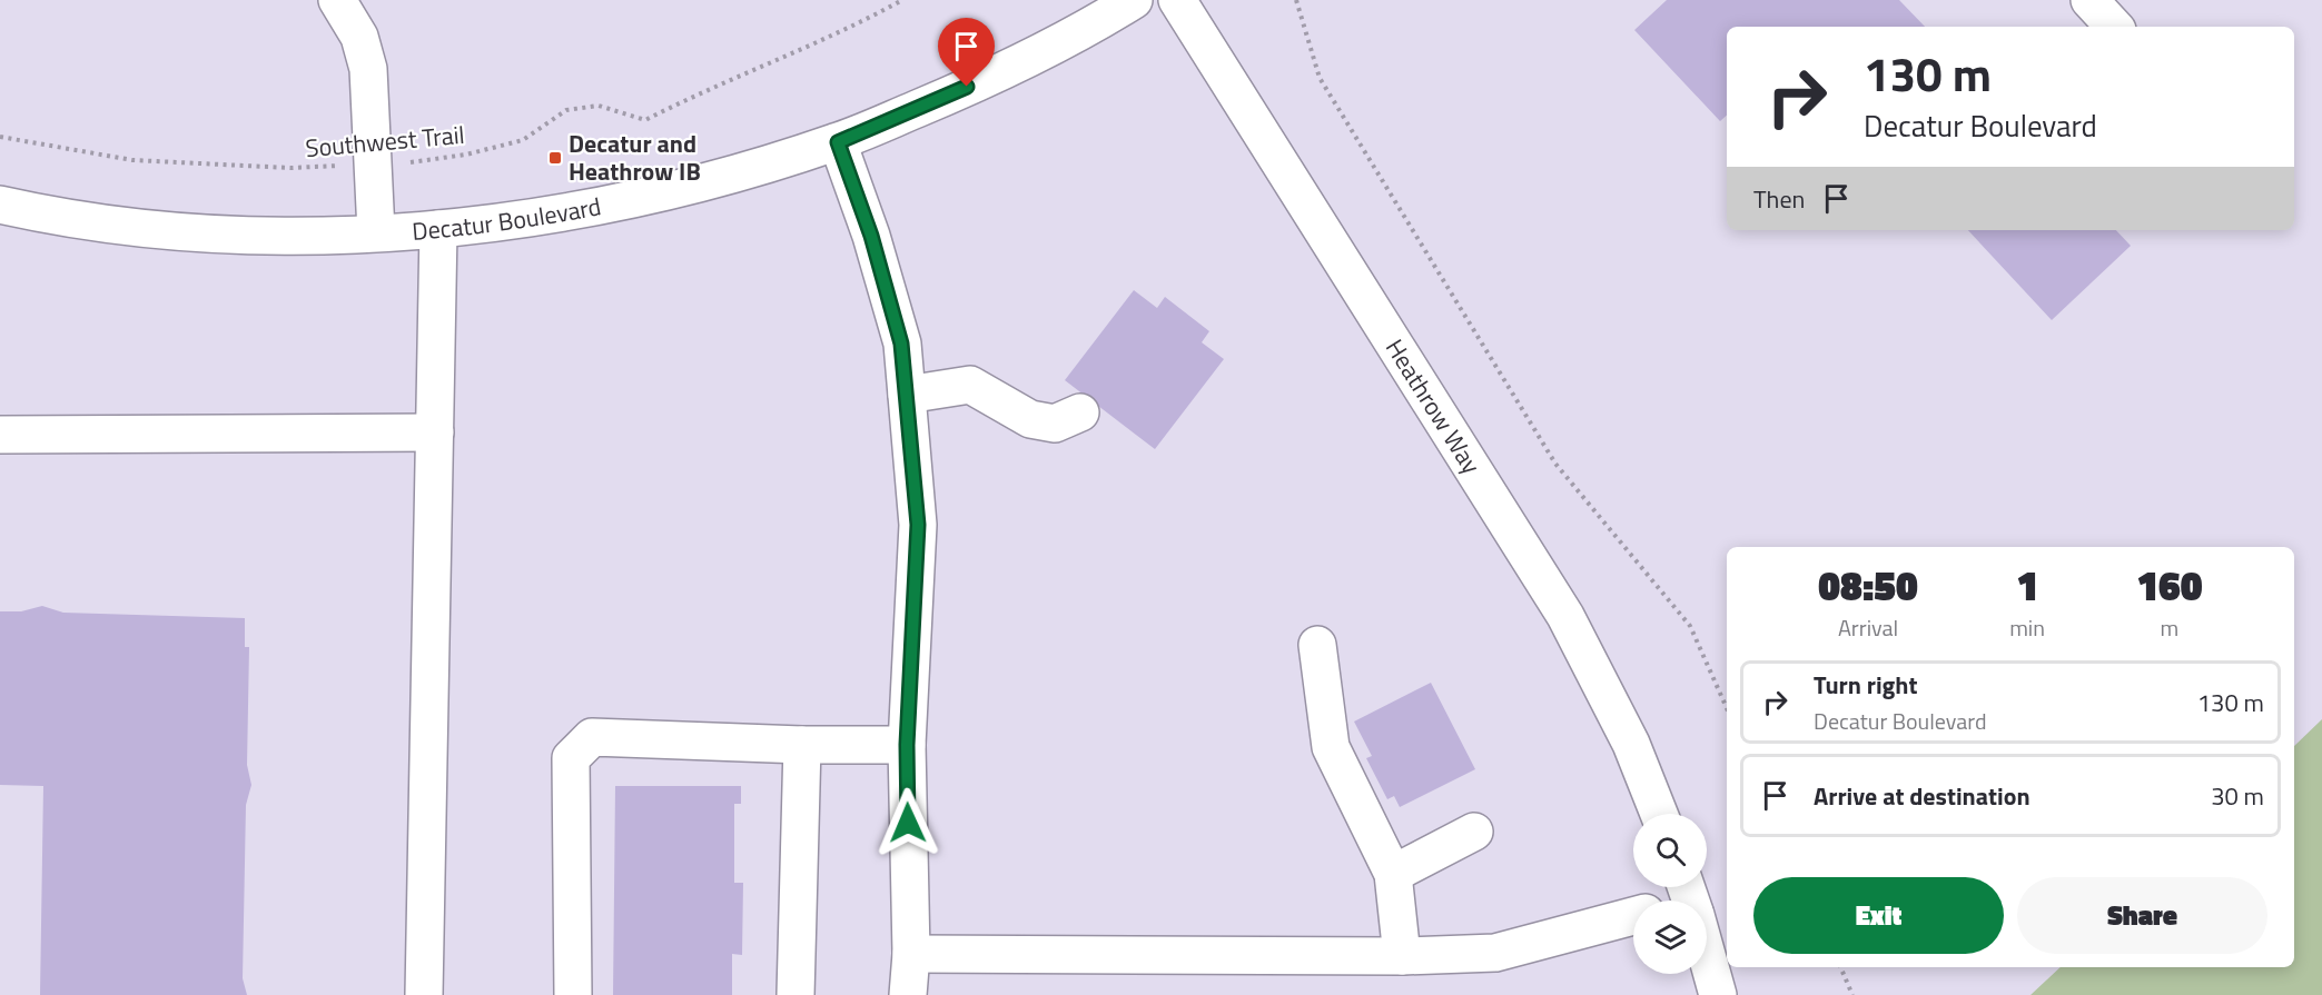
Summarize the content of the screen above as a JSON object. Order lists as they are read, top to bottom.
{
  "streets": {
    "street": ["Decatur Boulevard", "Heathrow Way"],
    "path": ["Southwest Trail"]
  },
  "places": {
    "transit": ["Decatur and Heathrow IB"]
  },
  "page": {
    "turn": ["130 m", "Decatur Boulevard"],
    "then": "Then",
    "eta": [
      "08:50",
      "Arrival",
      "1",
      "min",
      "160",
      "m"
    ],
    "list": [
      {
        "name": "Turn right",
        "note": "Decatur Boulevard",
        "value": "130 m"
      },
      {
        "name": "Arrive at destination",
        "value": "30 m"
      }
    ],
    "buttons": ["Exit", "Share"]
  }
}
